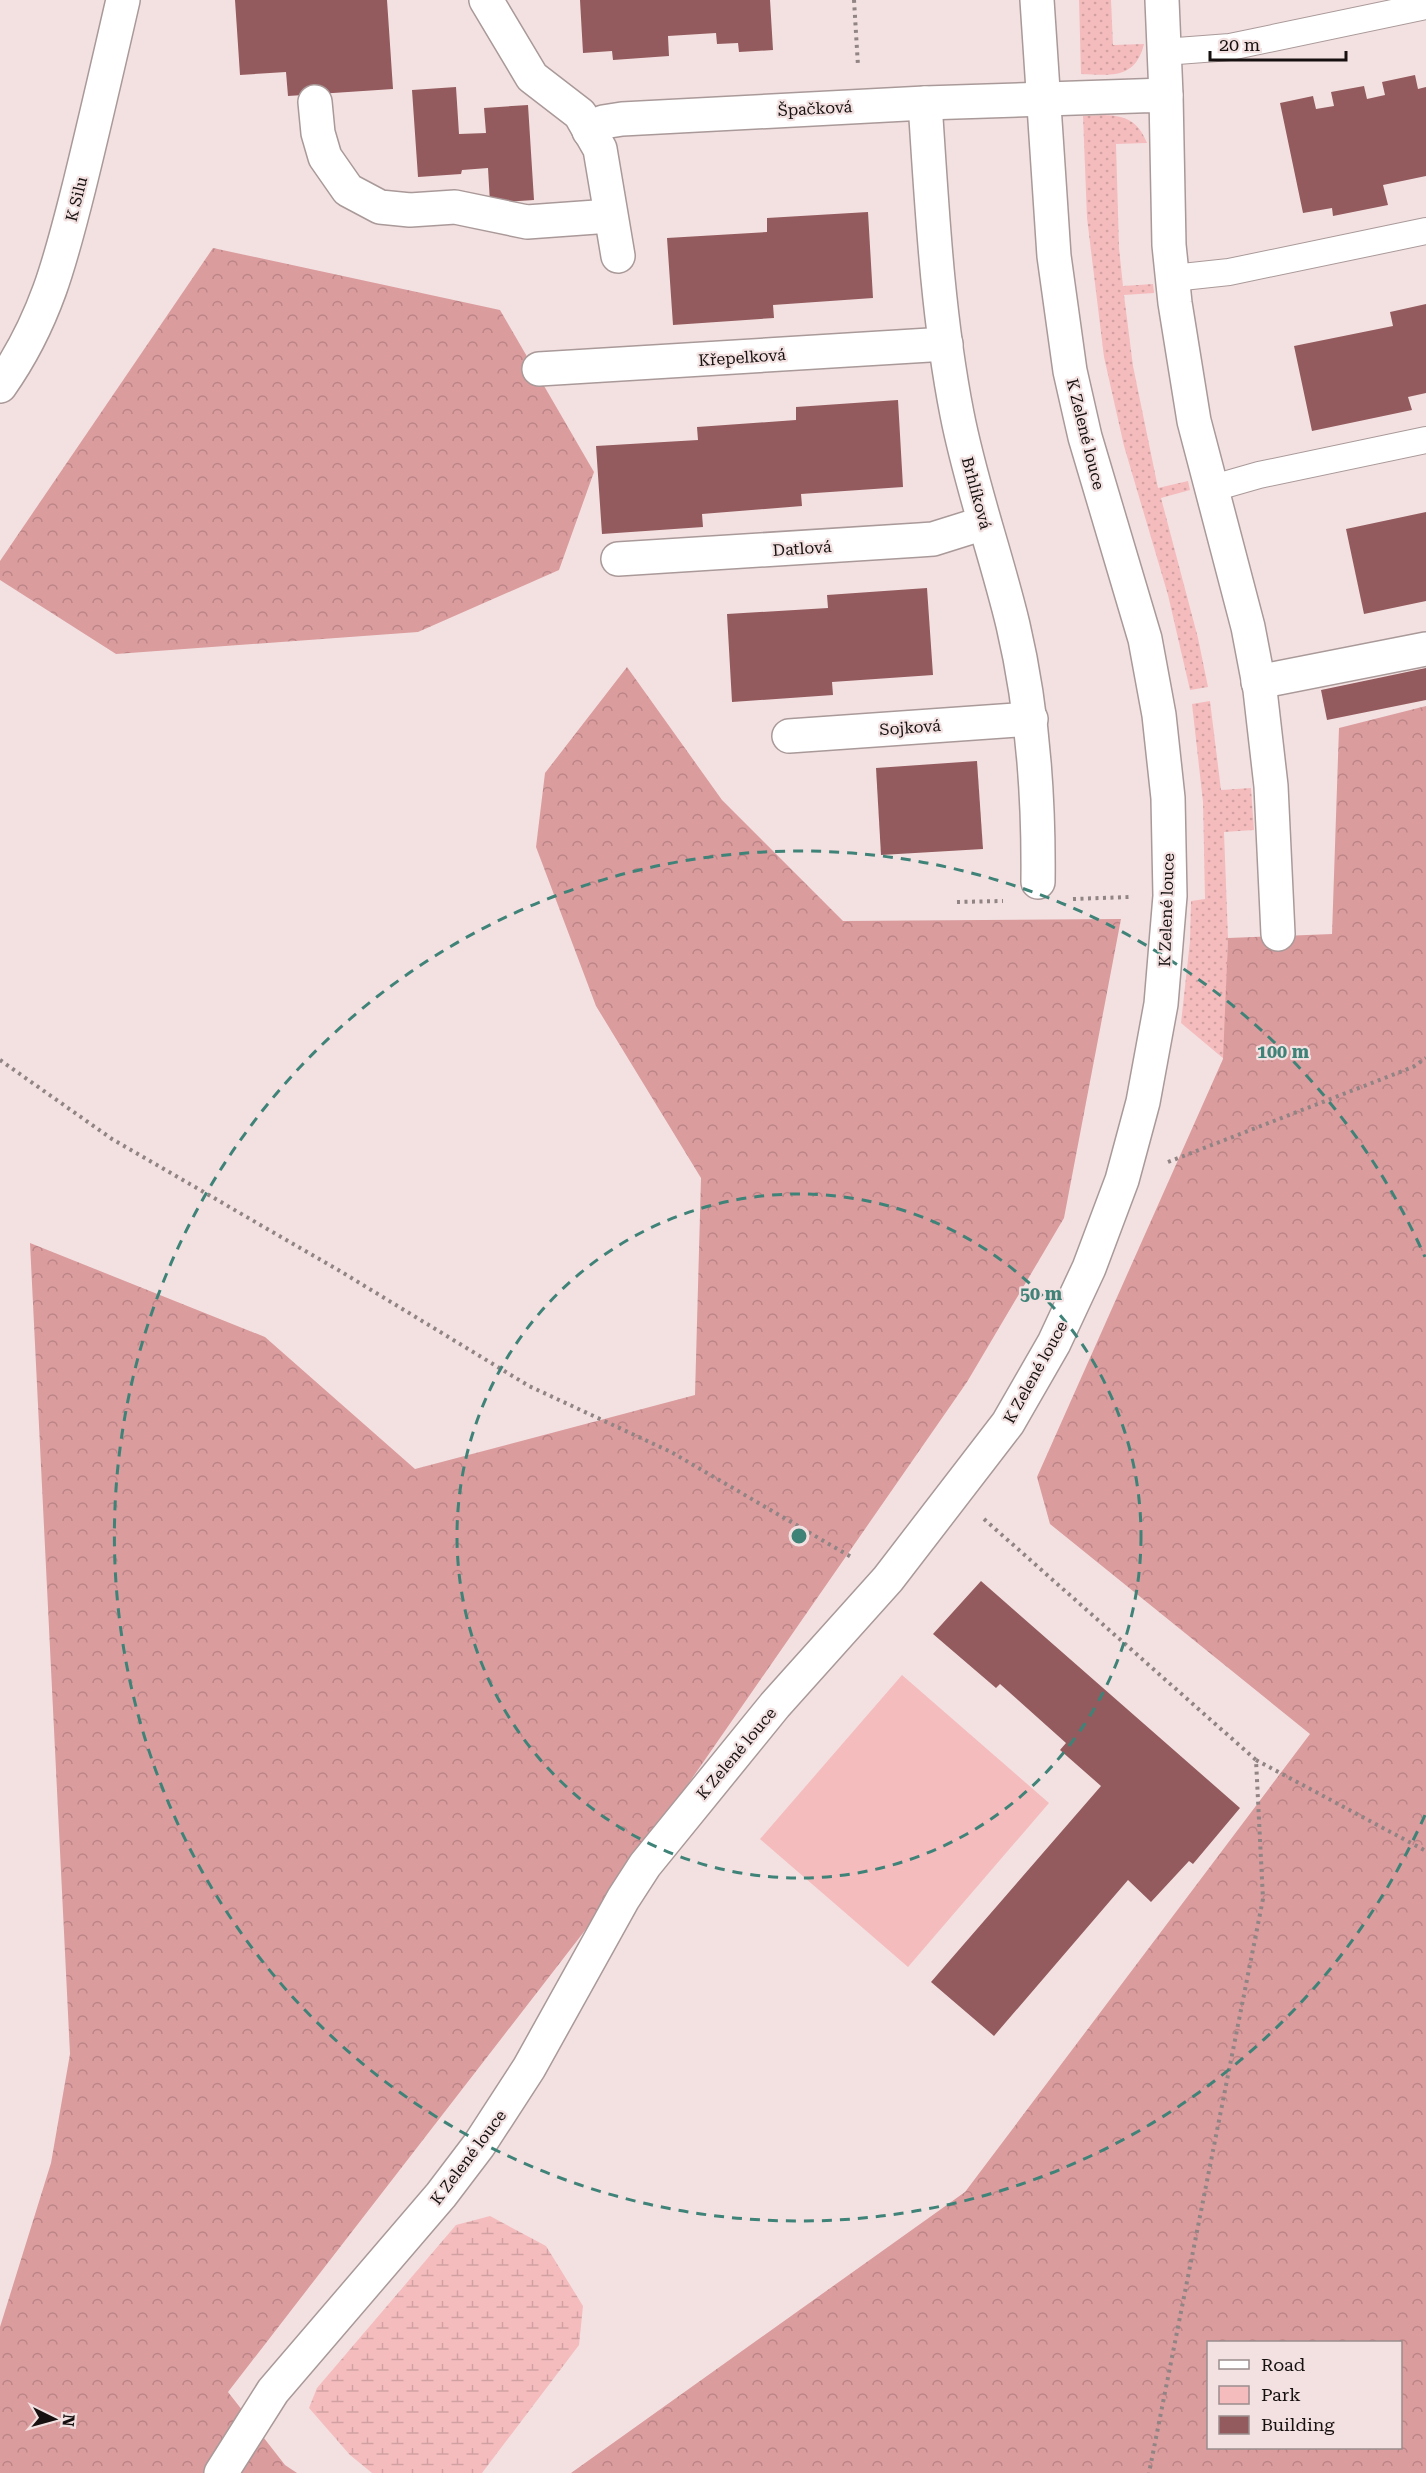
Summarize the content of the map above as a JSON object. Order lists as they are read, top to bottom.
{
  "streets": {
    "street": [
      "Špačková",
      "K Silu",
      "Křepelková",
      "K Zelené louce",
      "Brhlíková",
      "Datlová",
      "Sojková"
    ]
  },
  "crossings": [
    ["Špačková", "K Zelené louce"],
    ["Špačková", "Brhlíková"],
    ["Křepelková", "Brhlíková"],
    ["Brhlíková", "Datlová"],
    ["Brhlíková", "Sojková"]
  ],
  "legend": ["Road", "Park", "Building"],
  "scale_bar": "20 m",
  "north": "right",
  "rings": ["100 m", "50 m"]
}
